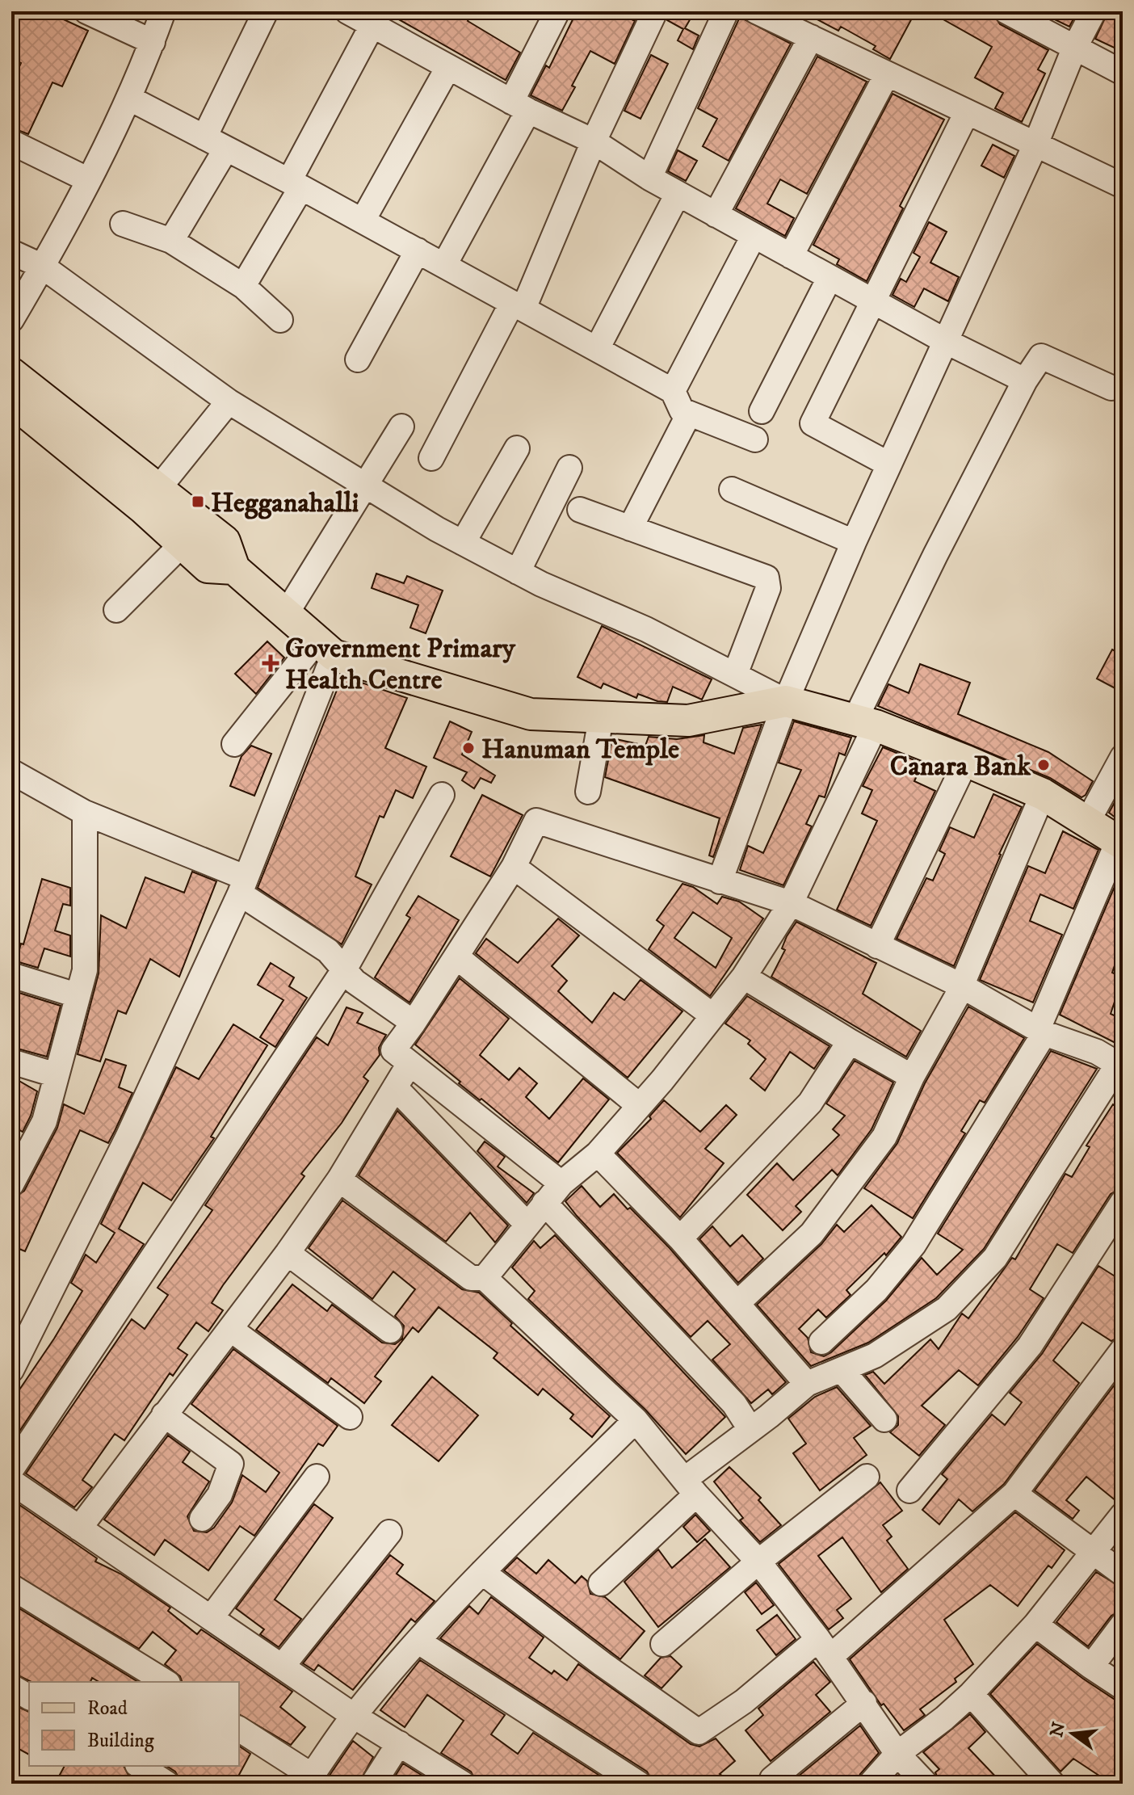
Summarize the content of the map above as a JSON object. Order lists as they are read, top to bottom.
{
  "places": {
    "transit": ["Hegganahalli"],
    "health": ["Government Primary Health Centre"],
    "other": ["Hanuman Temple", "Canara Bank"]
  },
  "legend": ["Road", "Building"],
  "north": "left"
}
